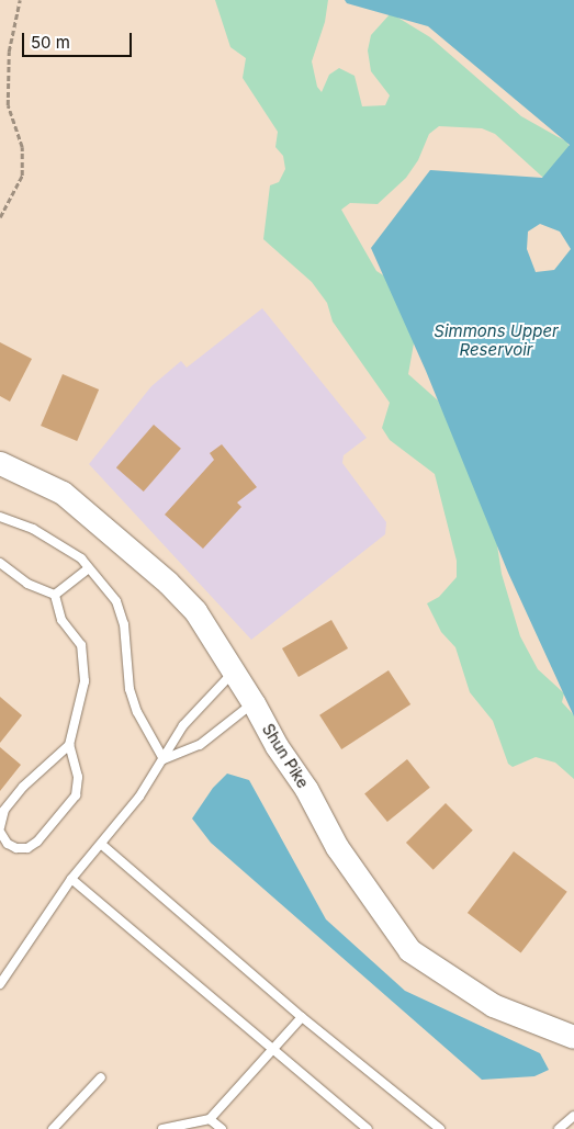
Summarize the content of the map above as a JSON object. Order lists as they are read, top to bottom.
{
  "streets": {
    "main road": ["Shun Pike"]
  },
  "water": ["Simmons Upper Reservoir"],
  "scale_bar": "50 m"
}
